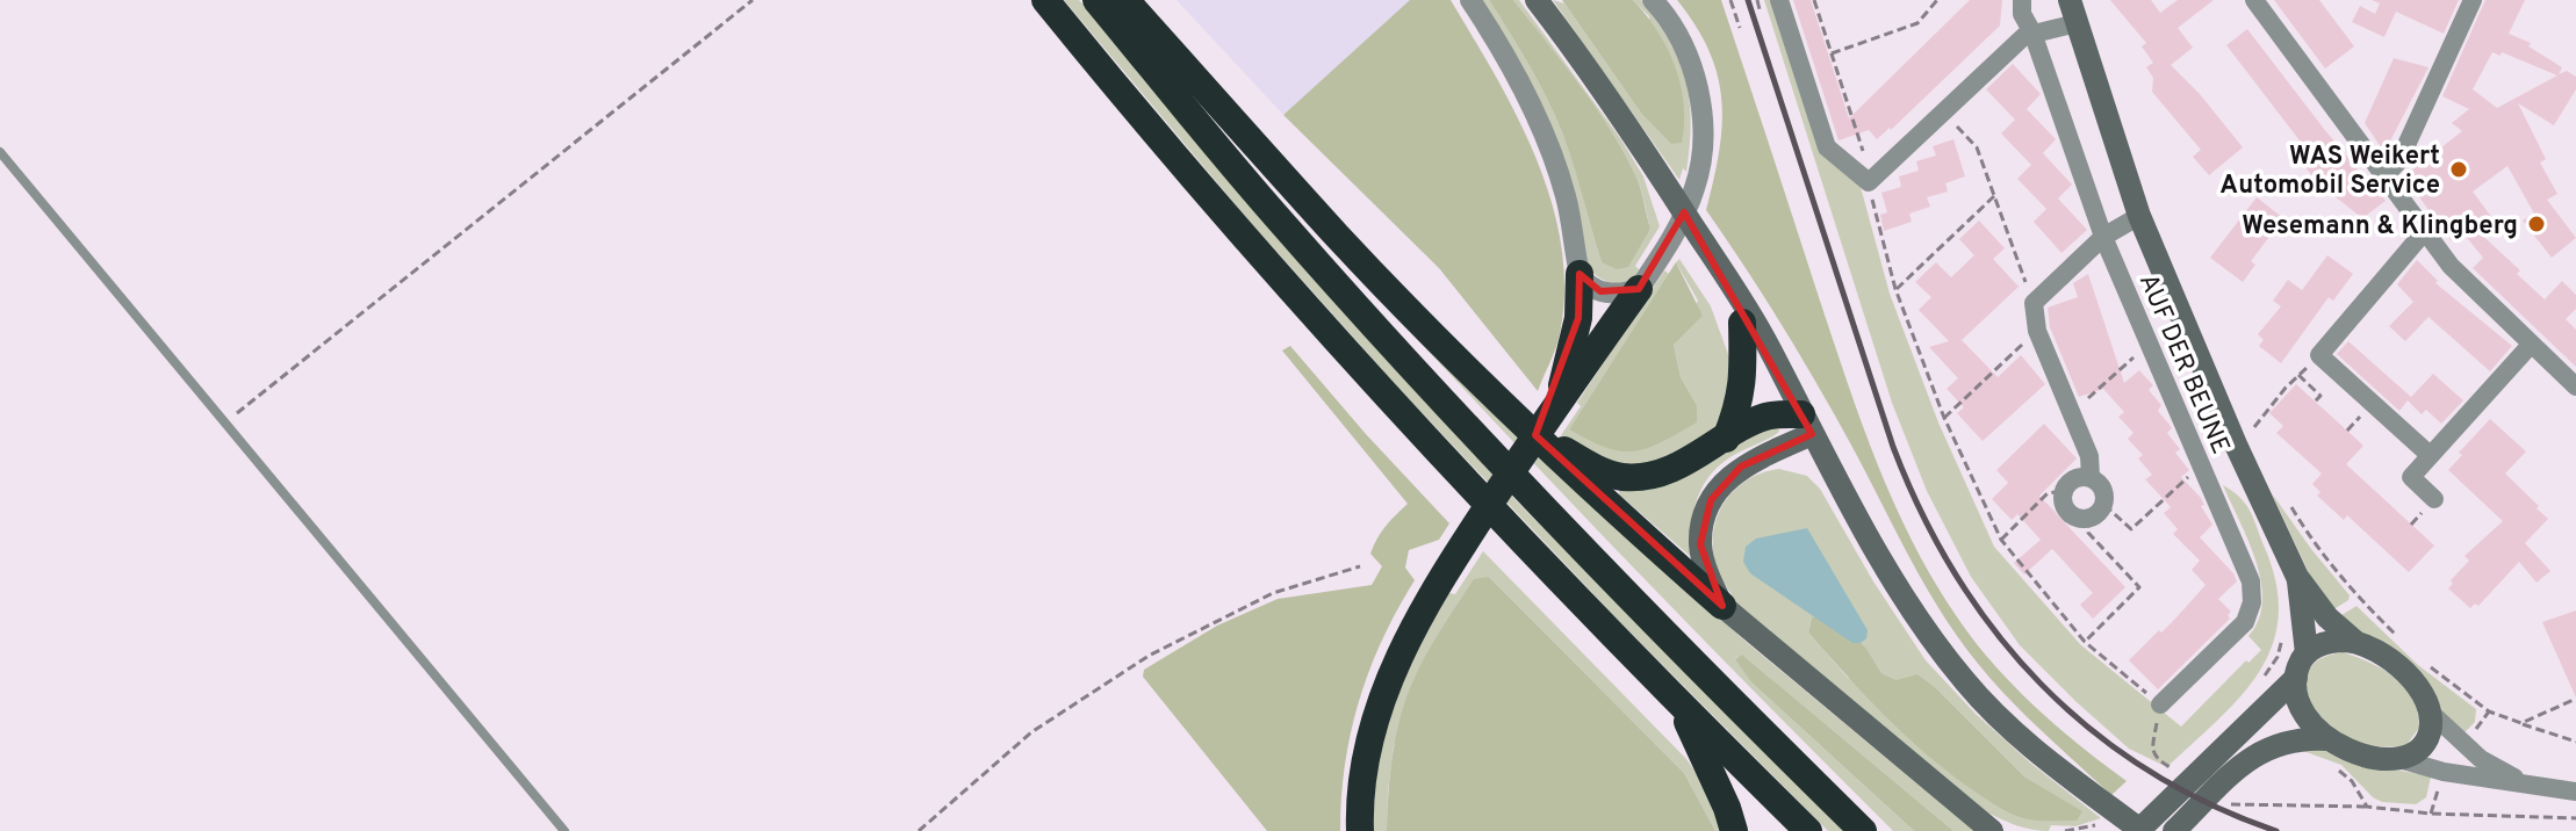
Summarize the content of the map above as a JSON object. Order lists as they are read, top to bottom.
{
  "streets": {
    "main road": ["AUF DER BEUNE"]
  },
  "places": ["WAS Weikert Automobil Service", "Wesemann & Klingberg"]
}
